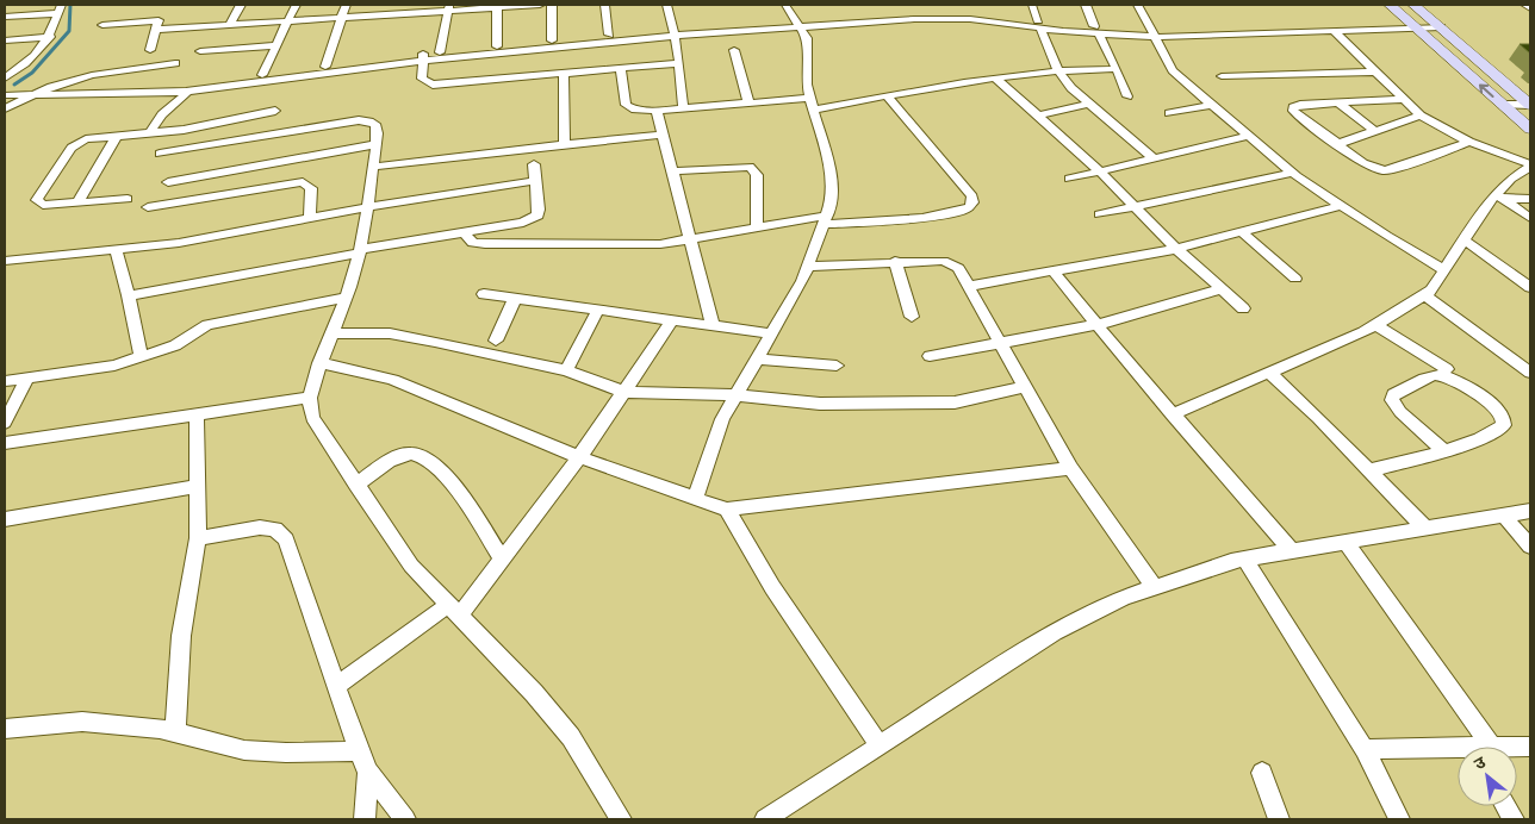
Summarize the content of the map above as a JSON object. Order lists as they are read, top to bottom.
{
  "north": "top left"
}
